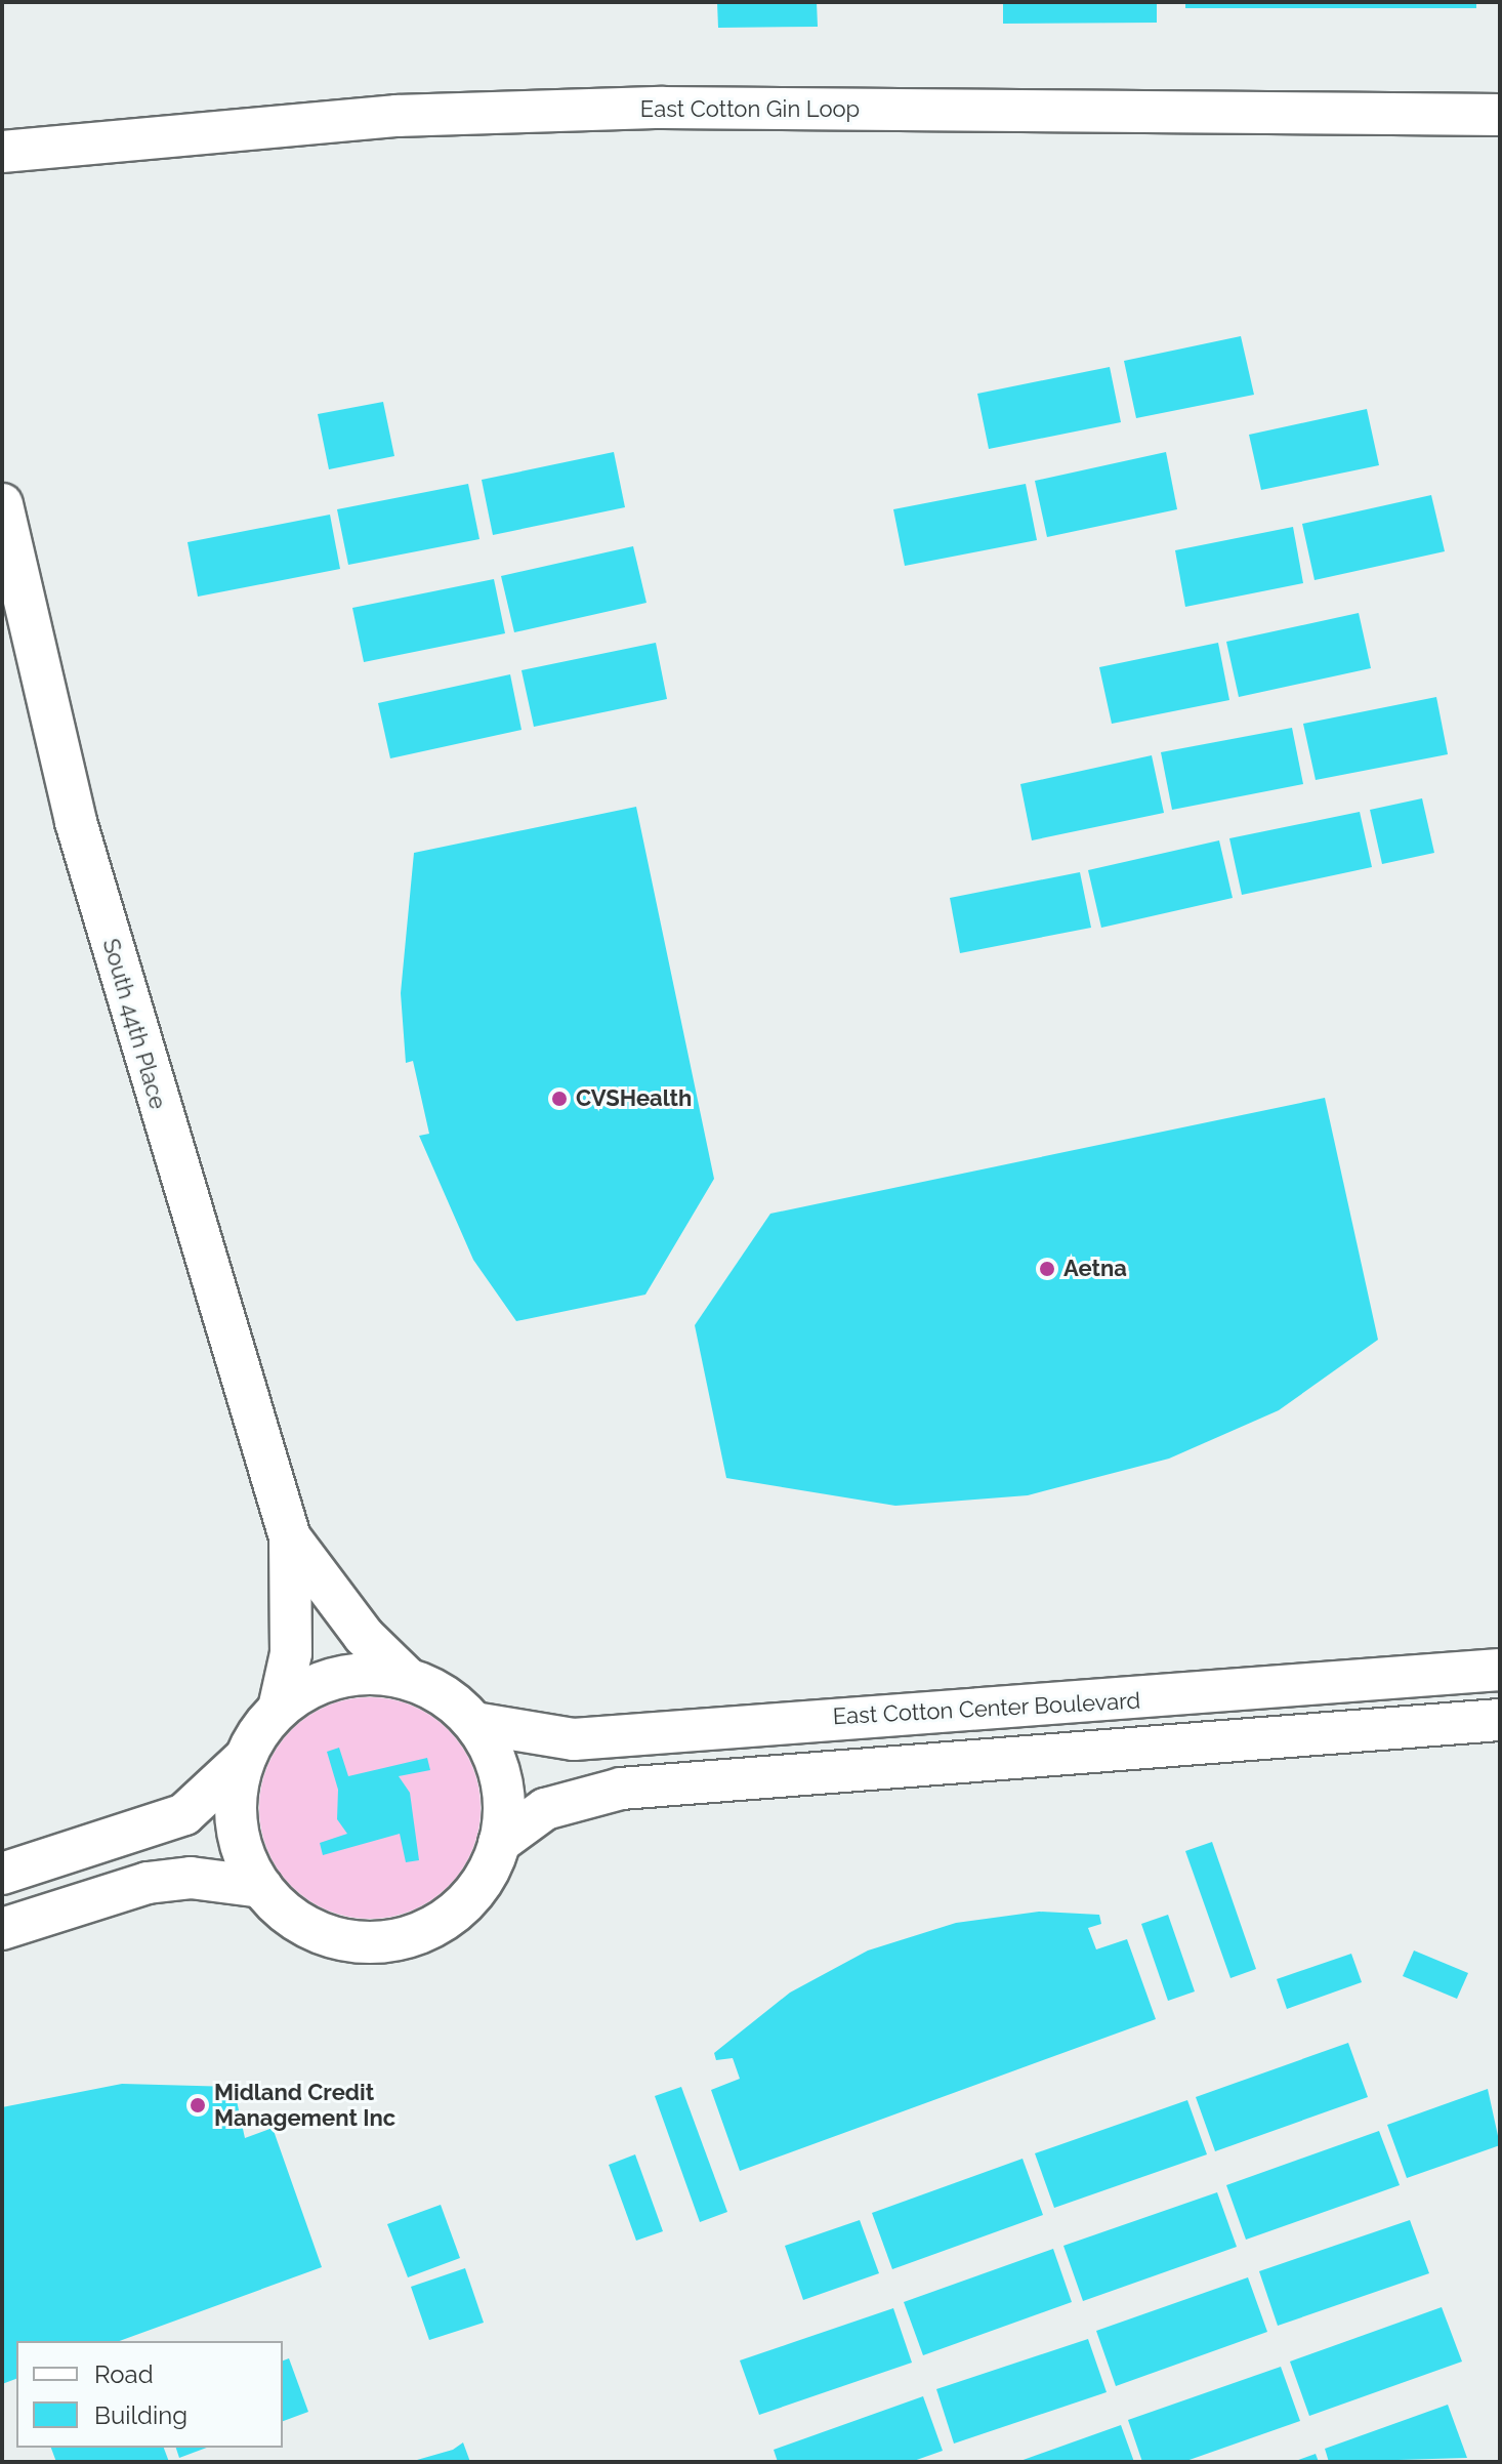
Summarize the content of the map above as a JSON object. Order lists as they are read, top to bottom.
{
  "streets": {
    "street": ["East Cotton Gin Loop", "South 44th Place", "East Cotton Center Boulevard"]
  },
  "crossings": [
    ["South 44th Place", "East Cotton Center Boulevard"]
  ],
  "places": ["CVSHealth", "Aetna", "Midland Credit Management Inc"],
  "legend": ["Road", "Building"]
}
